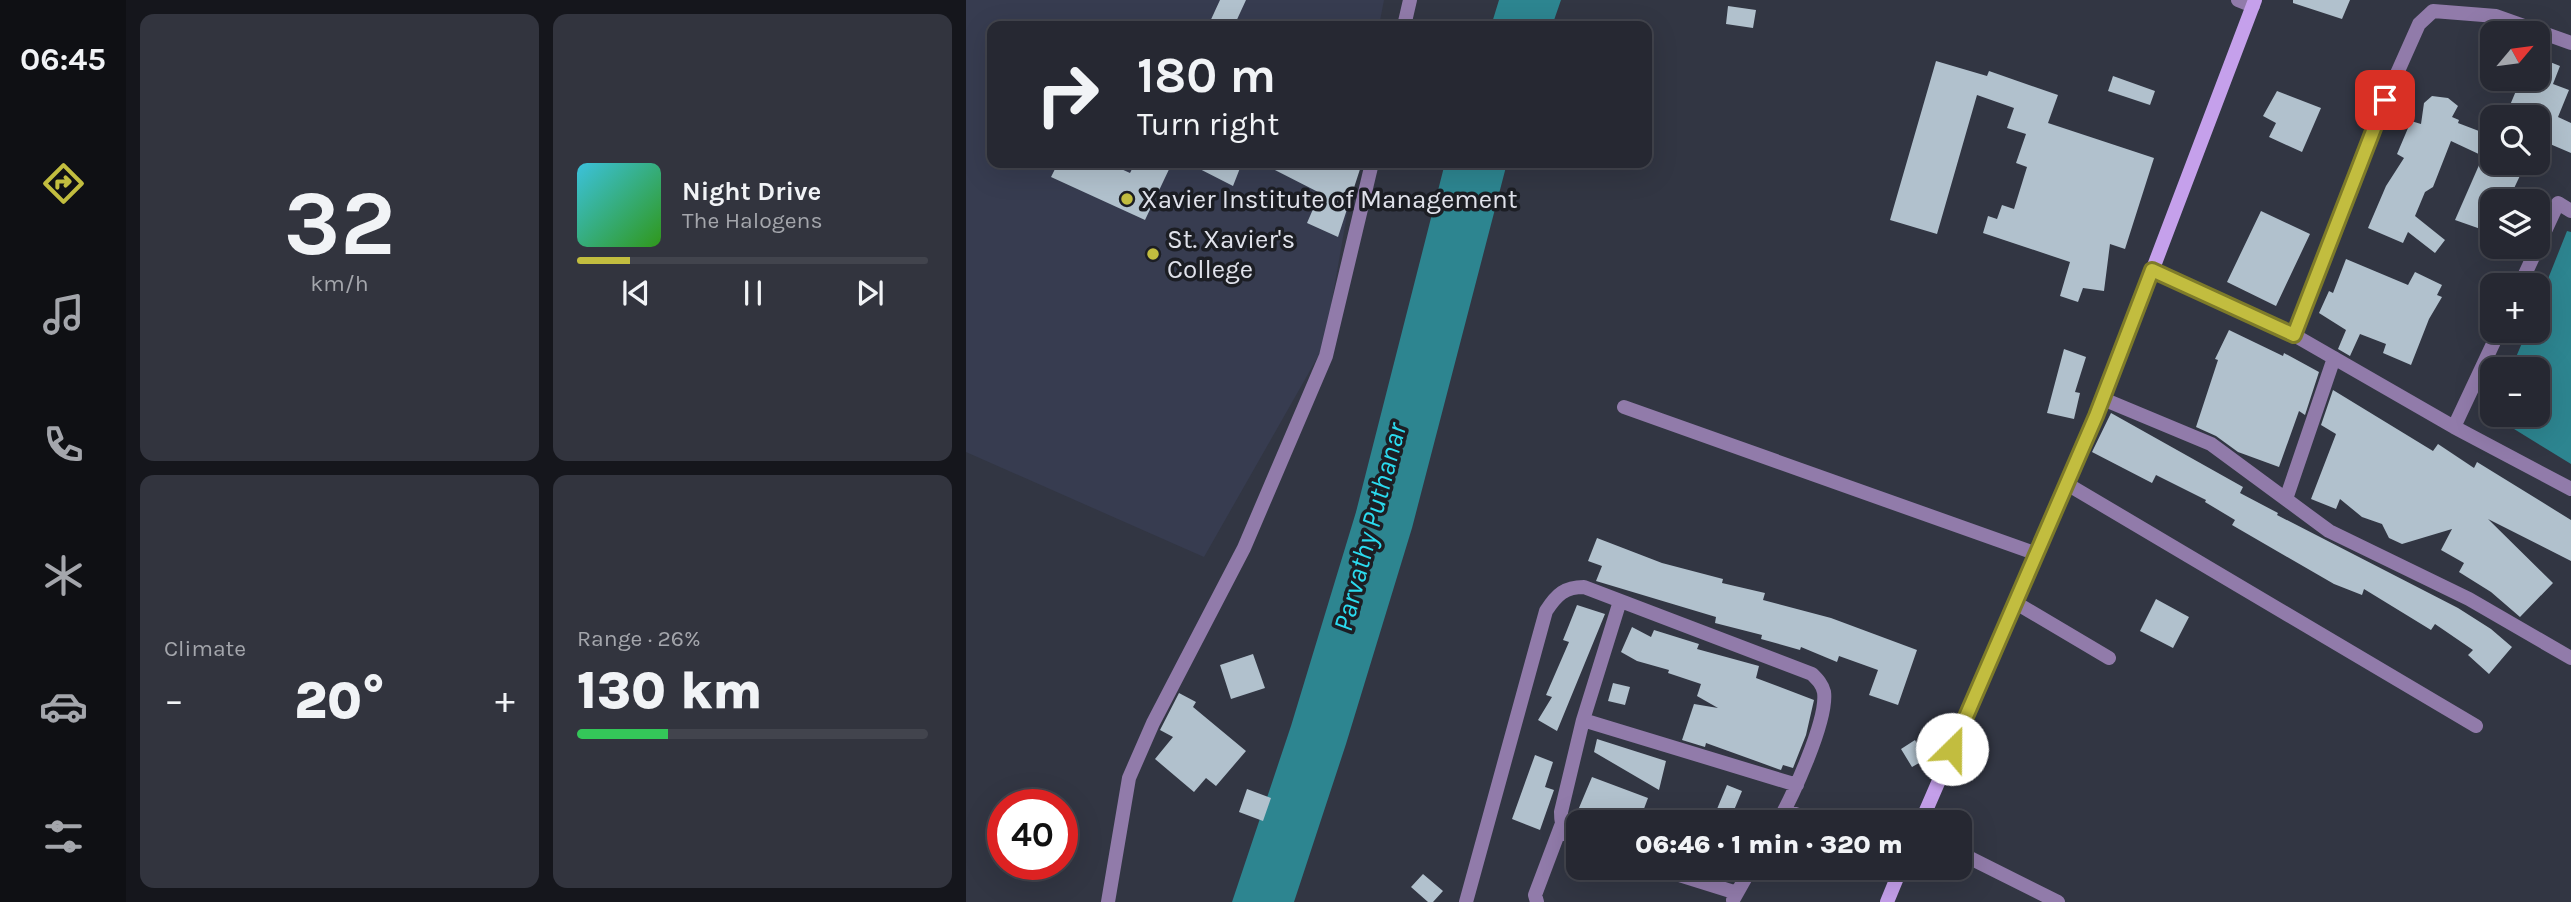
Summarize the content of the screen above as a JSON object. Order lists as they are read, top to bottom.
{
  "water": ["Parvathy Puthanar"],
  "places": ["Xavier Institute of Management", "St. Xavier's College"],
  "north": "top right",
  "page": {
    "tabs": "06:45",
    "tile": [
      ["32", "km/h"],
      "Climate",
      ["Range · 26%", "130 km"]
    ],
    "map_buttons": ["+", "−"],
    "turn": ["180 m", "Turn right"],
    "song": ["Night Drive", "The Halogens"],
    "heat": ["−", "20°", "+"],
    "limit": "40",
    "trip": "06:46 · 1 min · 320 m"
  }
}
